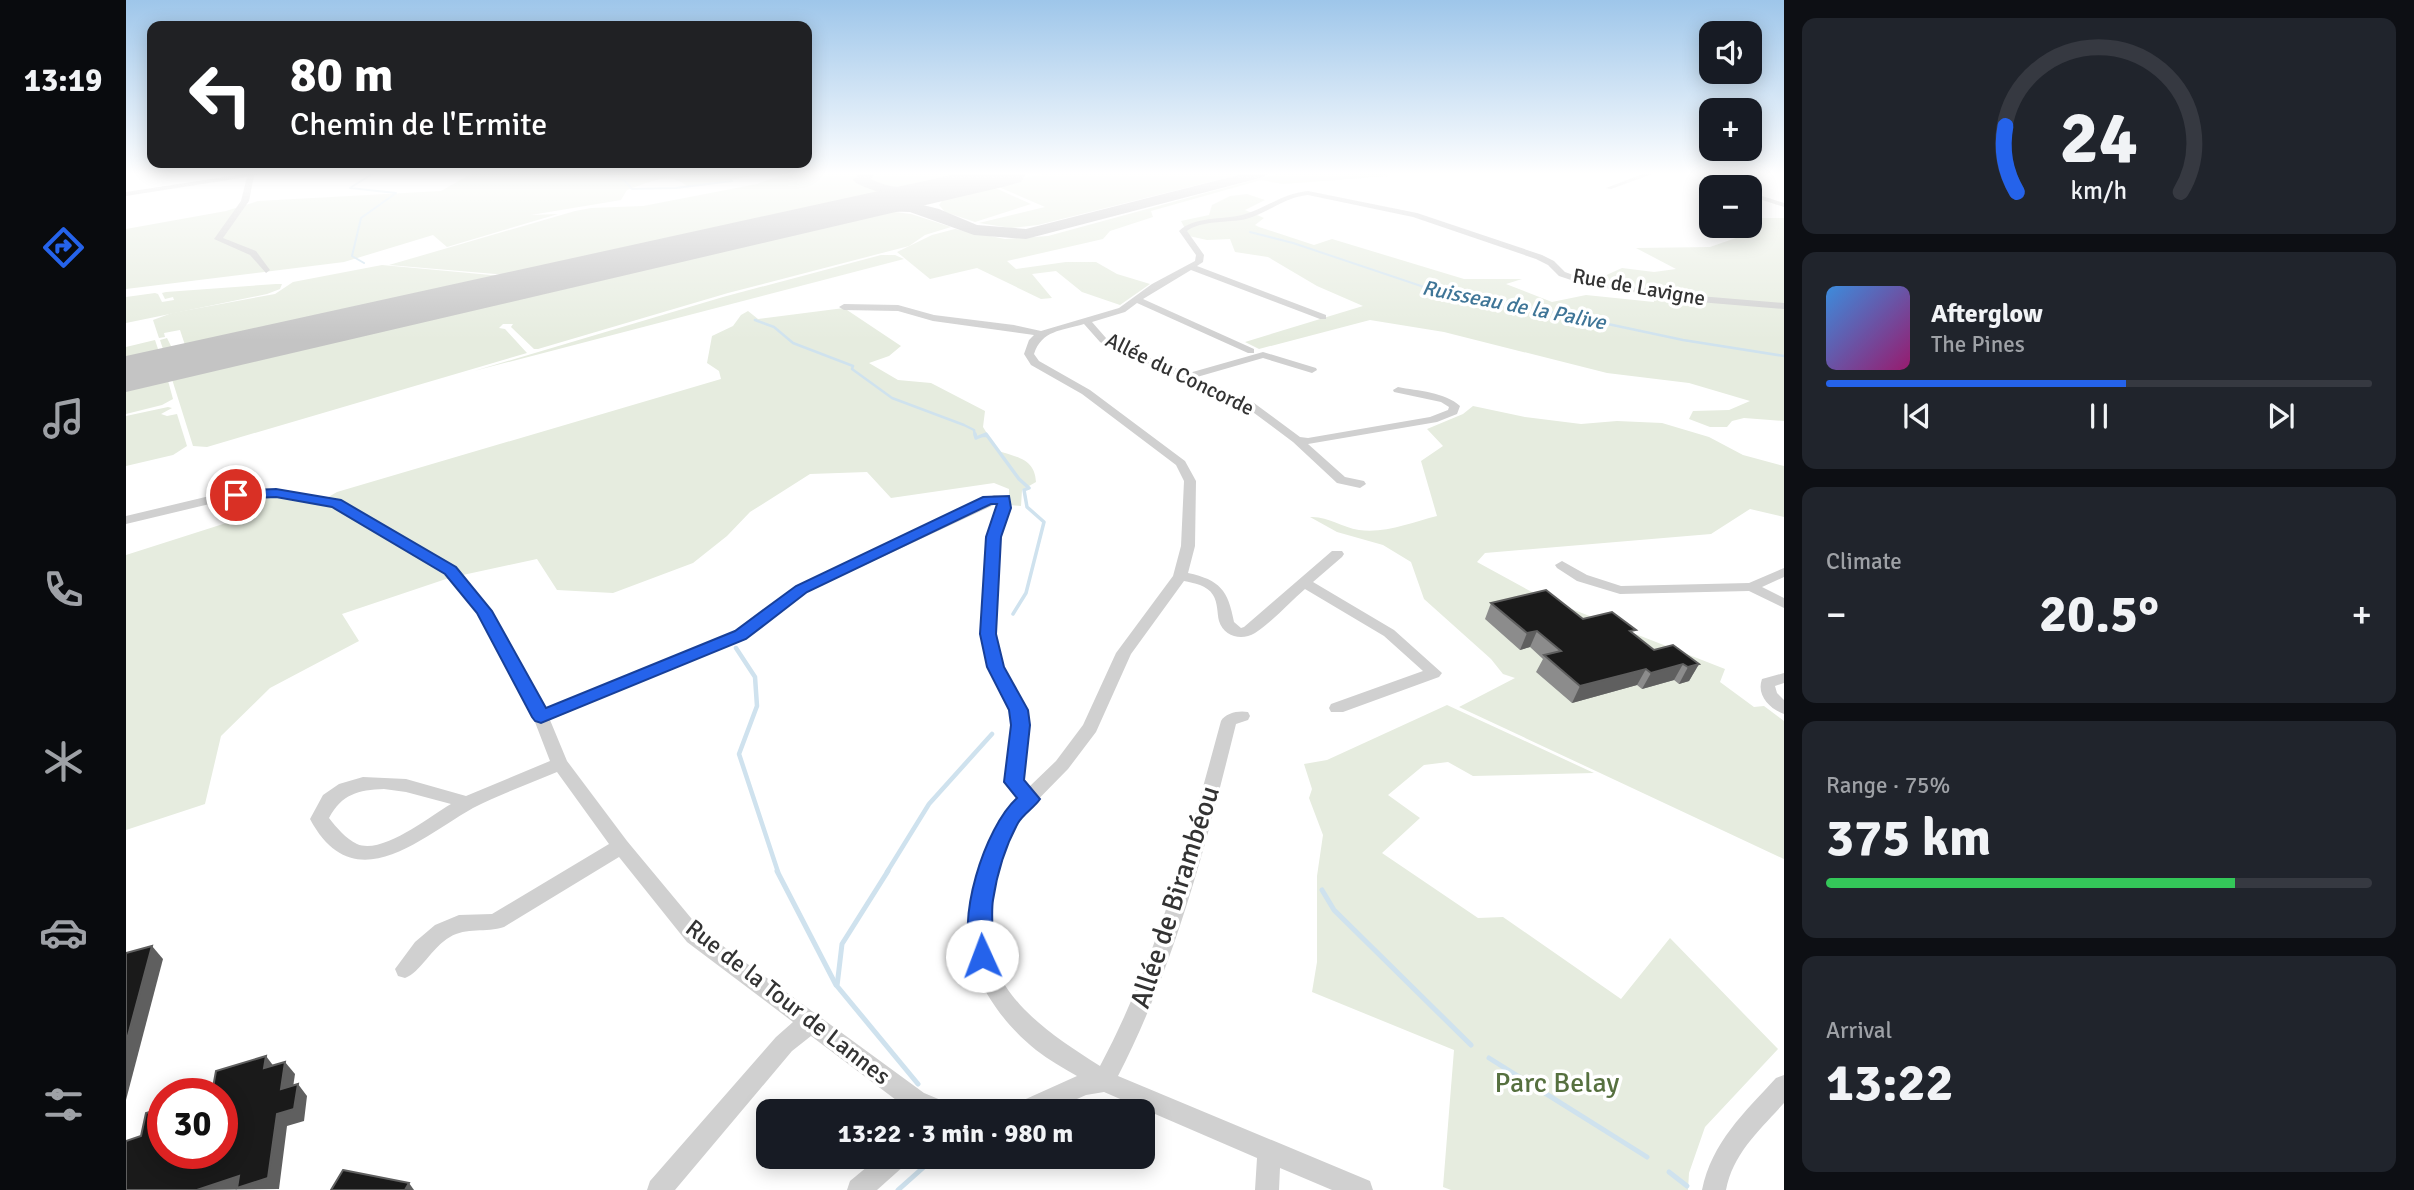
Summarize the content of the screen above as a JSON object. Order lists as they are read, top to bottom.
{
  "streets": {
    "street": [
      "Rue de Lavigne",
      "Allée du Concorde",
      "Allée de Birambéou",
      "Rue de la Tour de Lannes"
    ]
  },
  "water": ["Ruisseau de la Palive"],
  "parks": ["Parc Belay"],
  "page": {
    "tabs": "13:19",
    "map_buttons": ["+", "−"],
    "turn": ["80 m", "Chemin de l'Ermite"],
    "song": ["Afterglow", "The Pines"],
    "tile": [
      "Climate",
      ["Range · 75%", "375 km"],
      ["Arrival", "13:22"]
    ],
    "heat": ["−", "20.5°", "+"],
    "limit": "30",
    "trip": "13:22 · 3 min · 980 m",
    "gauge": ["24", "km/h"]
  }
}
